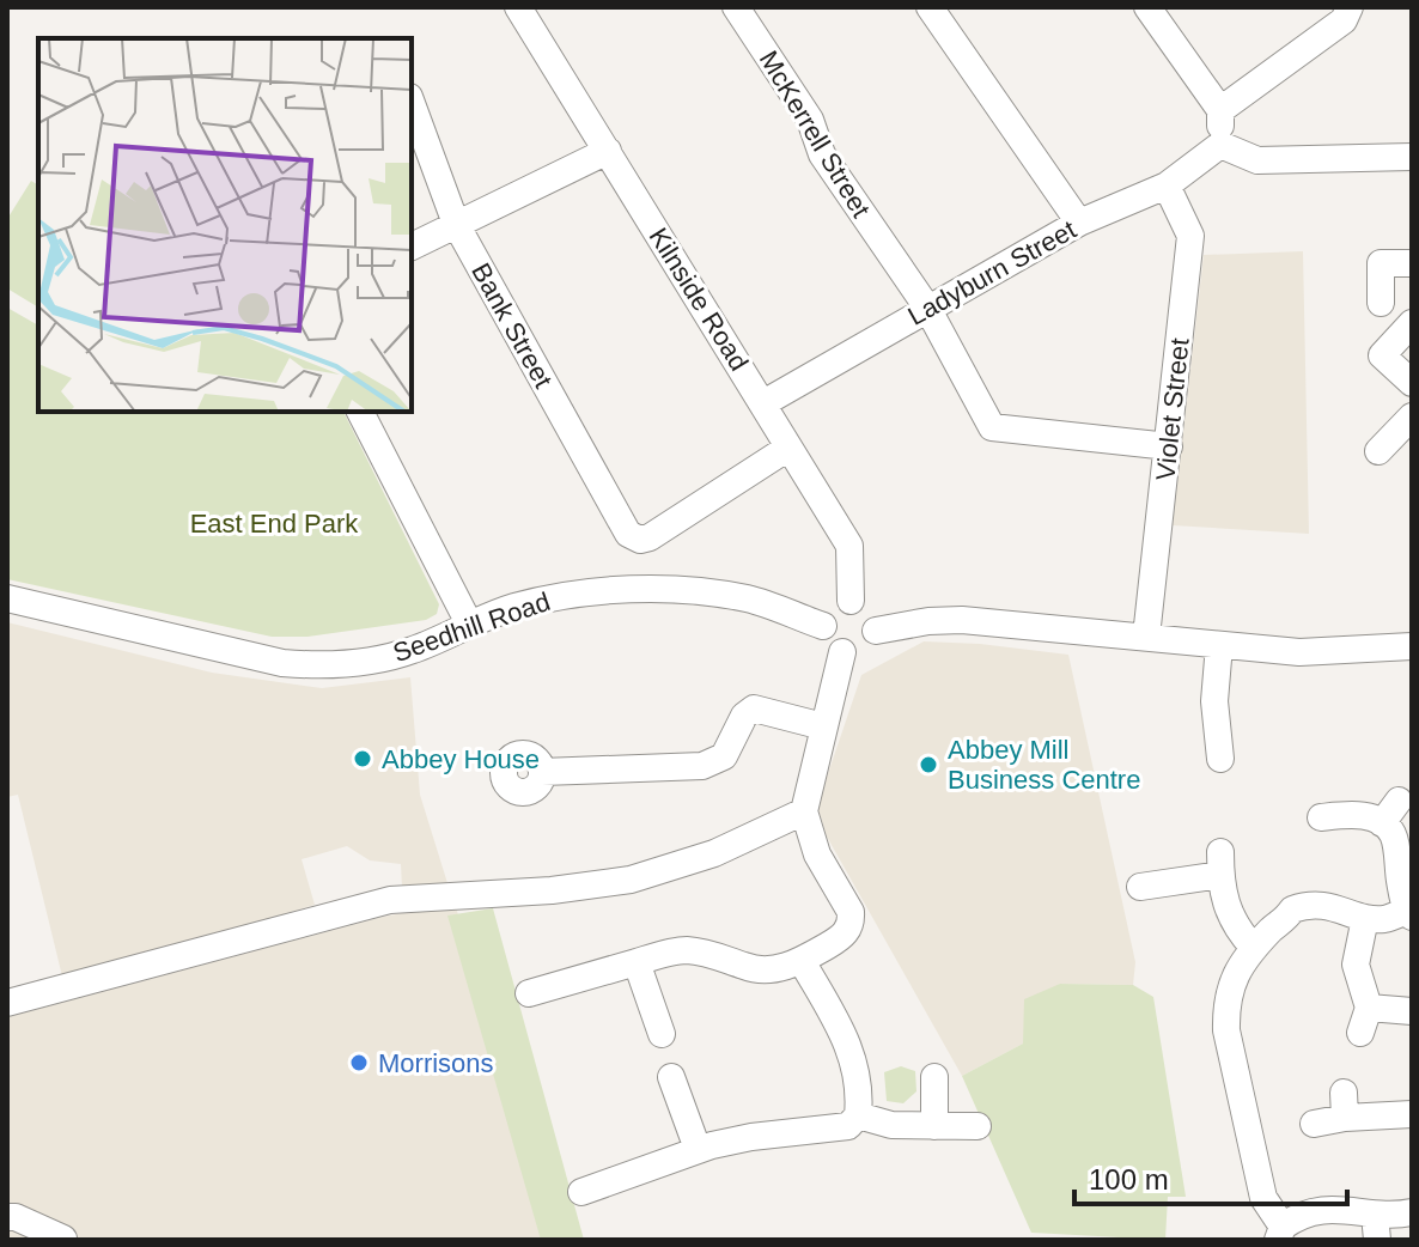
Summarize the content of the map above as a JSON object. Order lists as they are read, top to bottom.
{
  "streets": {
    "street": [
      "McKerrell Street",
      "Ladyburn Street",
      "Kilnside Road",
      "Bank Street",
      "Violet Street",
      "Seedhill Road"
    ]
  },
  "crossings": [
    ["McKerrell Street", "Ladyburn Street"],
    ["McKerrell Street", "Violet Street"],
    ["Ladyburn Street", "Kilnside Road"],
    ["Ladyburn Street", "Violet Street"],
    ["Kilnside Road", "Bank Street"],
    ["Kilnside Road", "Seedhill Road"]
  ],
  "parks": ["East End Park"],
  "places": ["Abbey House", "Abbey Mill Business Centre", "Morrisons"],
  "scale_bar": "100 m"
}
